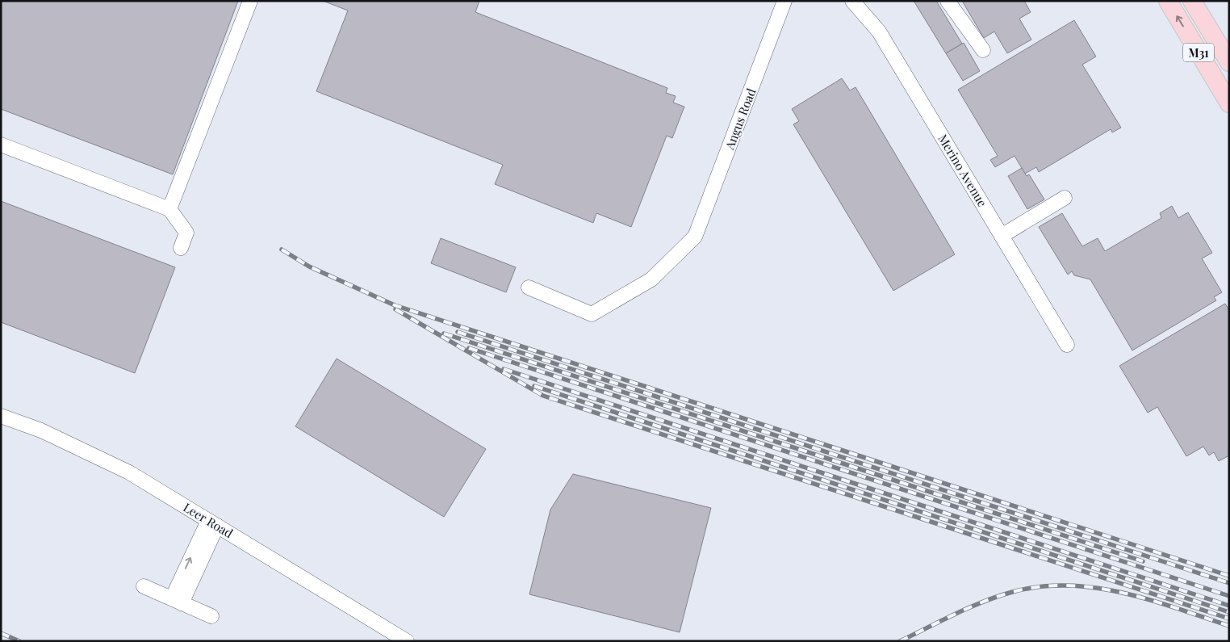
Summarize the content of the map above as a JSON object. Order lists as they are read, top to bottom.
{
  "streets": {
    "main road": ["M31"],
    "street": ["Angus Road", "Merino Avenue", "Leer Road"]
  }
}
